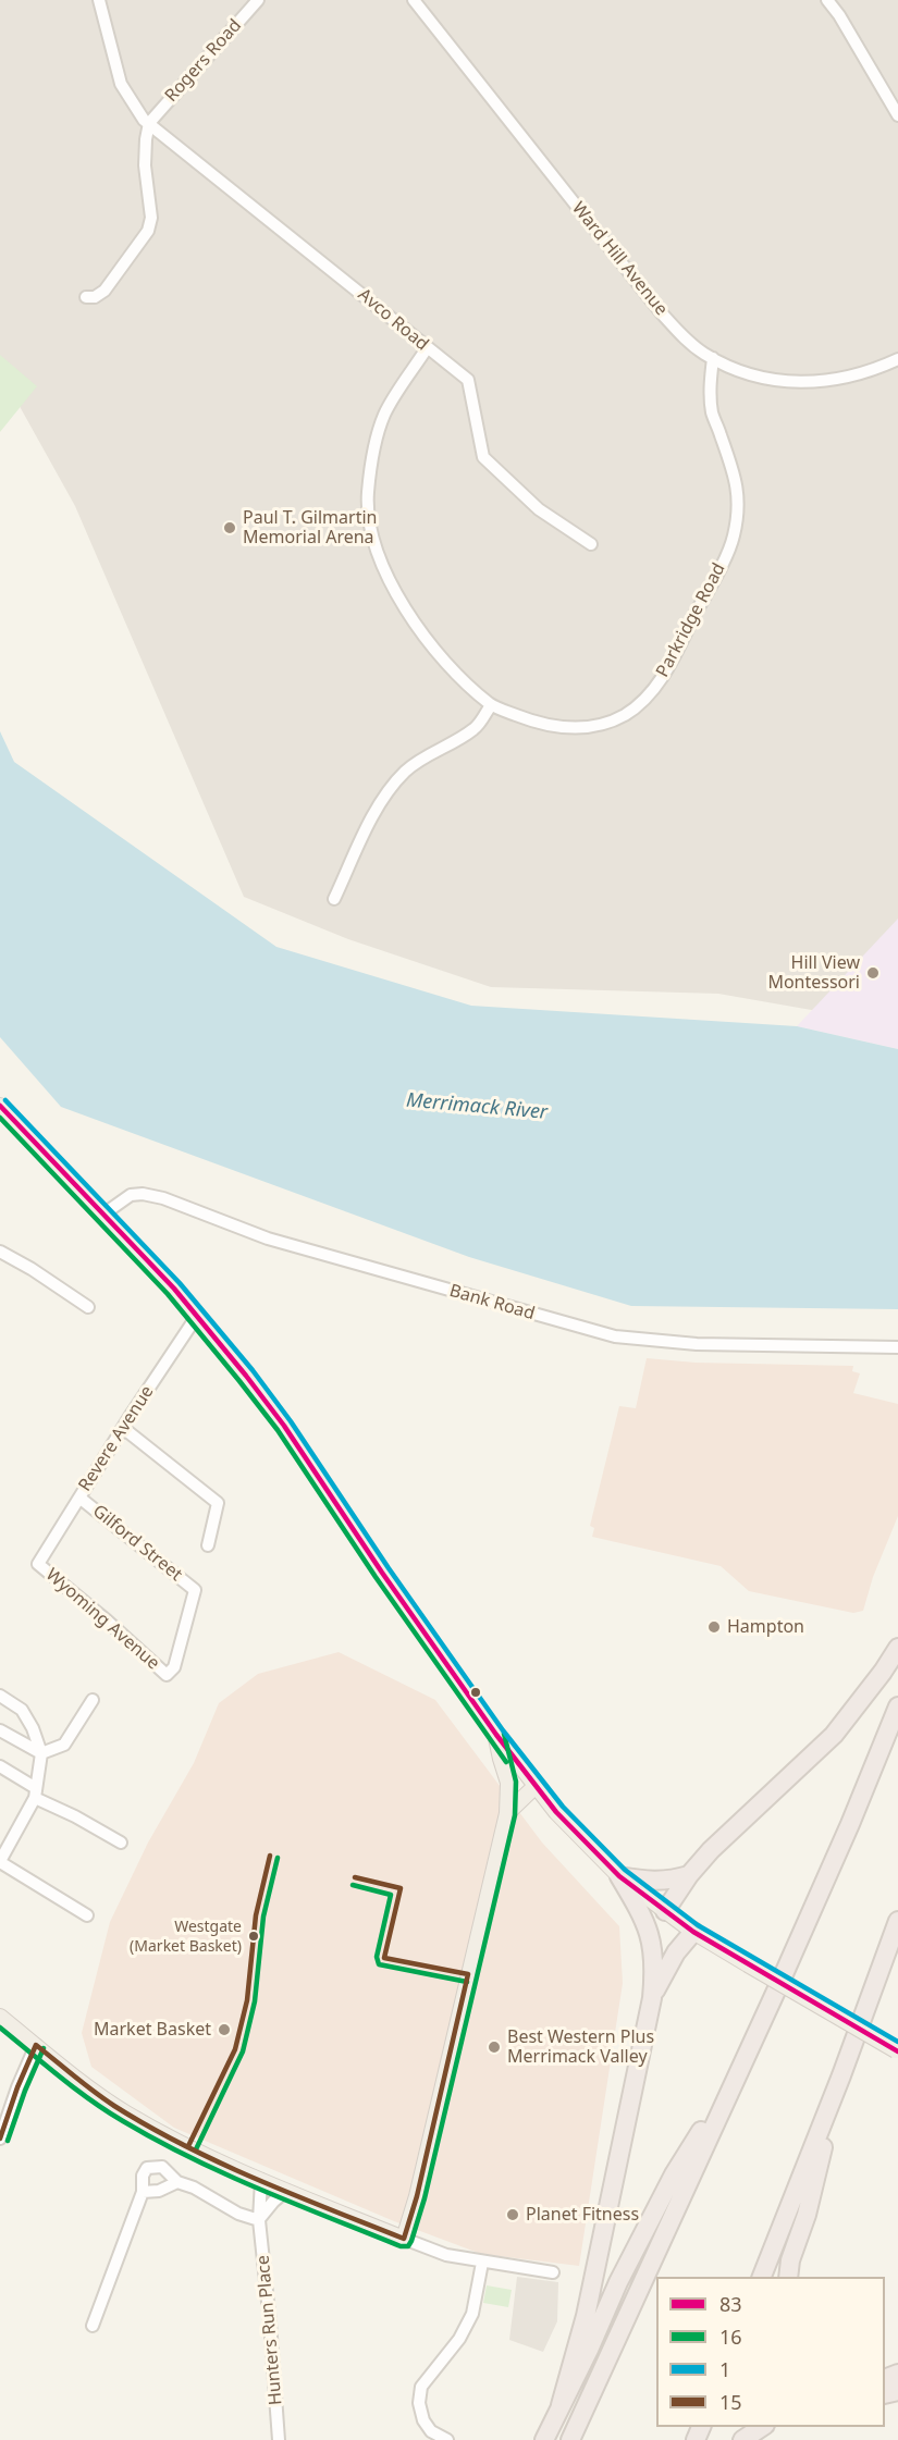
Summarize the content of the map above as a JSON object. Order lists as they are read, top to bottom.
{
  "streets": {
    "street": [
      "Rogers Road",
      "Ward Hill Avenue",
      "Avco Road",
      "Parkridge Road",
      "Bank Road",
      "Revere Avenue",
      "Gilford Street",
      "Wyoming Avenue",
      "Hunters Run Place"
    ]
  },
  "crossings": [
    ["Rogers Road", "Avco Road"],
    ["Ward Hill Avenue", "Parkridge Road"],
    ["Avco Road", "Parkridge Road"],
    ["Revere Avenue", "Gilford Street"],
    ["Revere Avenue", "Wyoming Avenue"],
    ["Gilford Street", "Wyoming Avenue"]
  ],
  "water": ["Merrimack River"],
  "places": [
    "Paul T. Gilmartin Memorial Arena",
    "Hill View Montessori",
    "Hampton",
    "Westgate (Market Basket)",
    "Market Basket",
    "Best Western Plus Merrimack Valley",
    "Planet Fitness"
  ],
  "lines": [
    "transit line 1",
    "transit line 83",
    "transit line 16",
    "transit line 15"
  ],
  "legend": [
    "83",
    "16",
    "1",
    "15"
  ]
}
